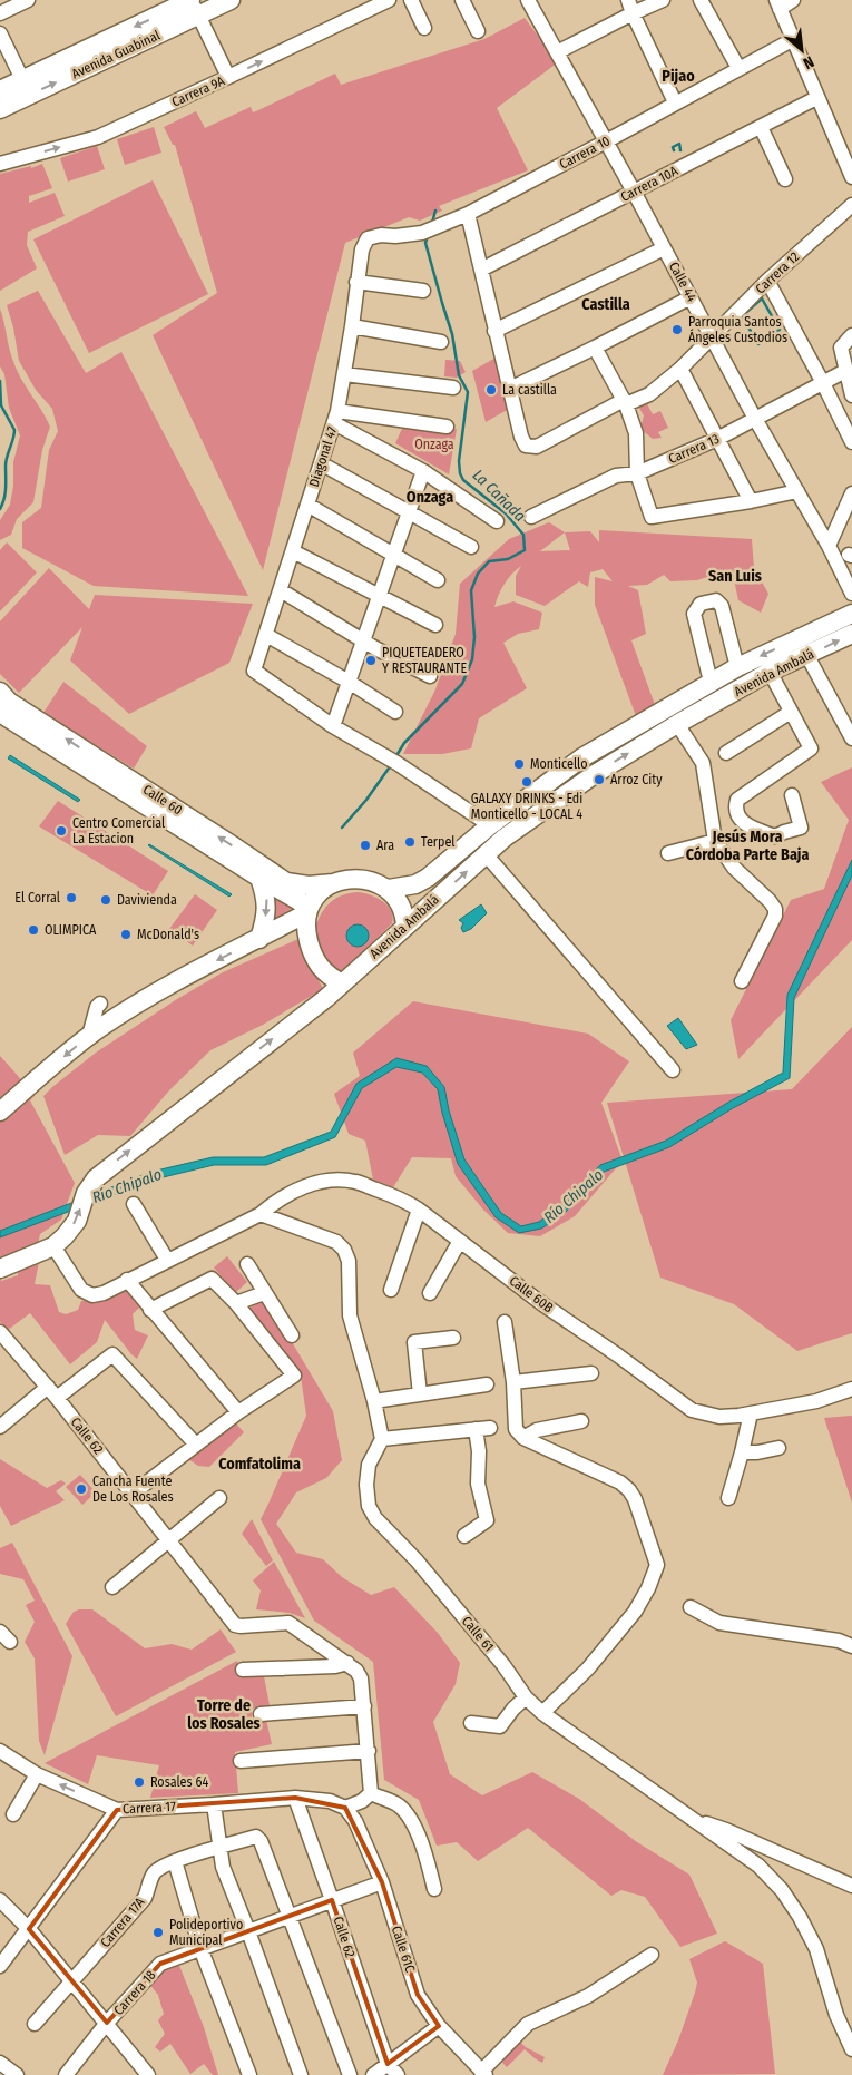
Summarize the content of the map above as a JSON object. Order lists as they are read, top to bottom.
{
  "streets": {
    "main road": ["Avenida Guabinal", "Avenida Ambalá", "Calle 60"],
    "street": [
      "Carrera 9A",
      "Carrera 10",
      "Carrera 10A",
      "Carrera 12",
      "Calle 44",
      "Carrera 13",
      "Diagonal 47",
      "Calle 60B",
      "Calle 62",
      "Calle 61",
      "Carrera 17",
      "Carrera 17A",
      "Calle 61C",
      "Carrera 18"
    ]
  },
  "crossings": [
    ["Carrera 10", "Calle 44"],
    ["Carrera 10", "Diagonal 47"],
    ["Carrera 10A", "Calle 44"],
    ["Carrera 12", "Calle 44"],
    ["Calle 44", "Carrera 13"],
    ["Avenida Ambalá", "Calle 60"],
    ["Avenida Ambalá", "Calle 60B"],
    ["Calle 62", "Carrera 17"],
    ["Calle 62", "Carrera 18"],
    ["Carrera 17", "Calle 61C"],
    ["Carrera 17A", "Carrera 18"],
    ["Calle 61C", "Carrera 18"]
  ],
  "one_way": ["Carrera 9A"],
  "districts": [
    "Pijao",
    "Castilla",
    "Onzaga",
    "San Luis",
    "Jesús Mora Córdoba Parte Baja",
    "Comfatolima",
    "Torre de los Rosales"
  ],
  "water": ["La Cañada", "Río Chipalo"],
  "parks": ["Onzaga"],
  "places": [
    "Parroquia Santos Ángeles Custodios",
    "La castilla",
    "PIQUETEADERO Y RESTAURANTE",
    "Monticello",
    "Arroz City",
    "GALAXY DRINKS - Edi Monticello - LOCAL 4",
    "Centro Comercial La Estacion",
    "Terpel",
    "Ara",
    "El Corral",
    "Davivienda",
    "OLIMPICA",
    "McDonald's",
    "Cancha Fuente De Los Rosales",
    "Rosales 64",
    "Polideportivo Municipal"
  ],
  "north": "bottom right"
}
